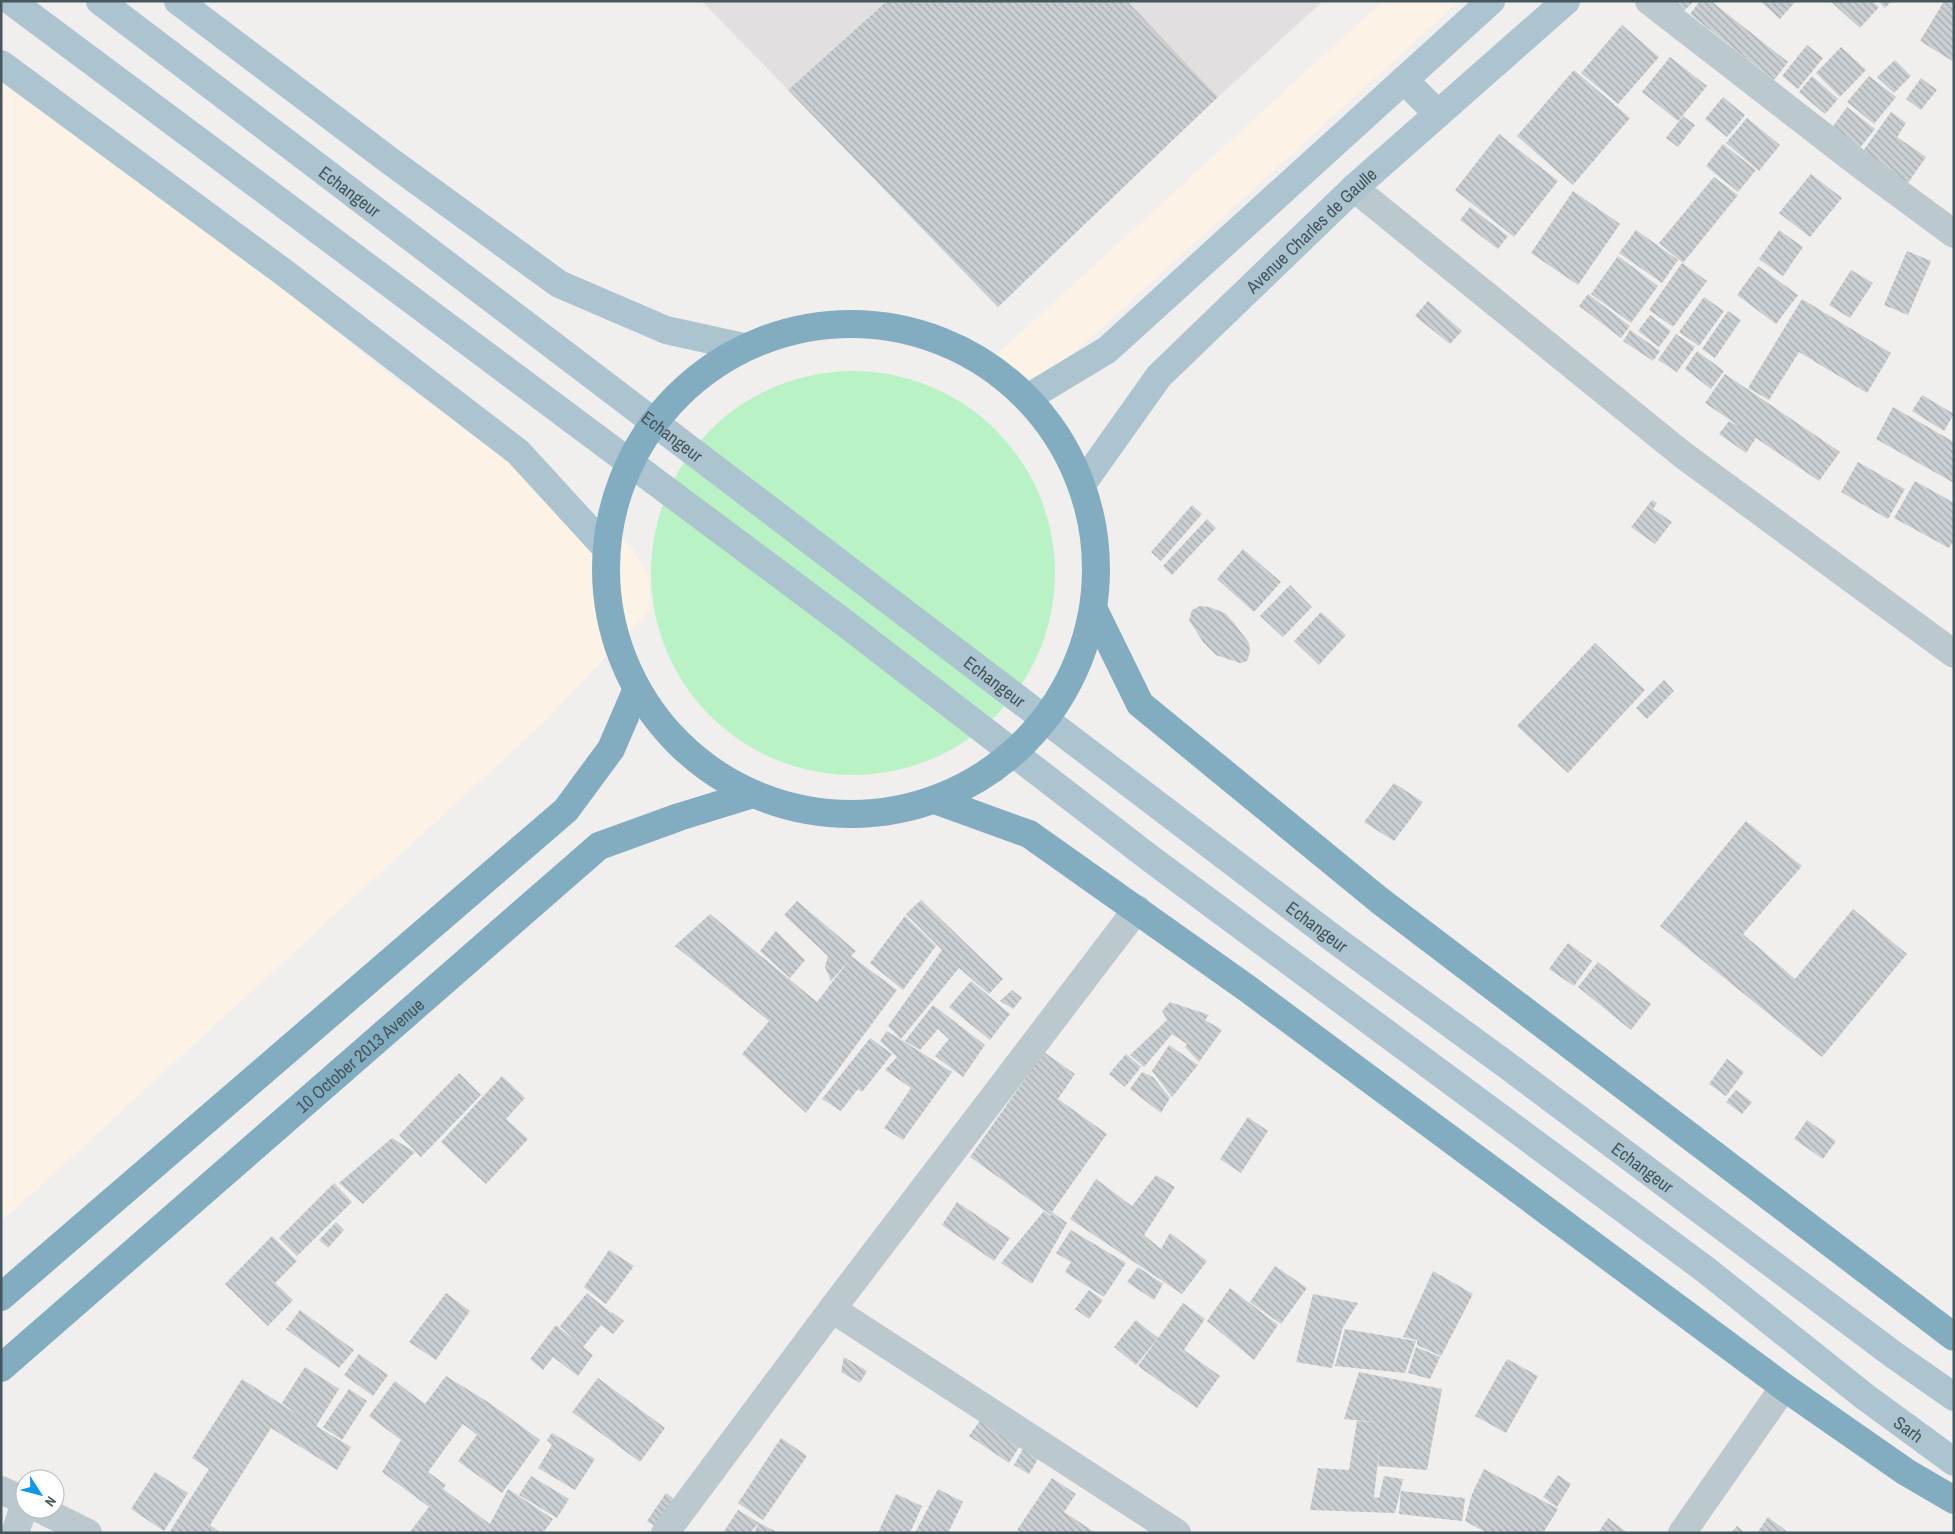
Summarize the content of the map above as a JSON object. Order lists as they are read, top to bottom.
{
  "streets": {
    "highway": ["10 October 2013 Avenue"],
    "main road": ["Echangeur", "Avenue Charles de Gaulle", "Sarh"]
  },
  "north": "bottom right"
}
